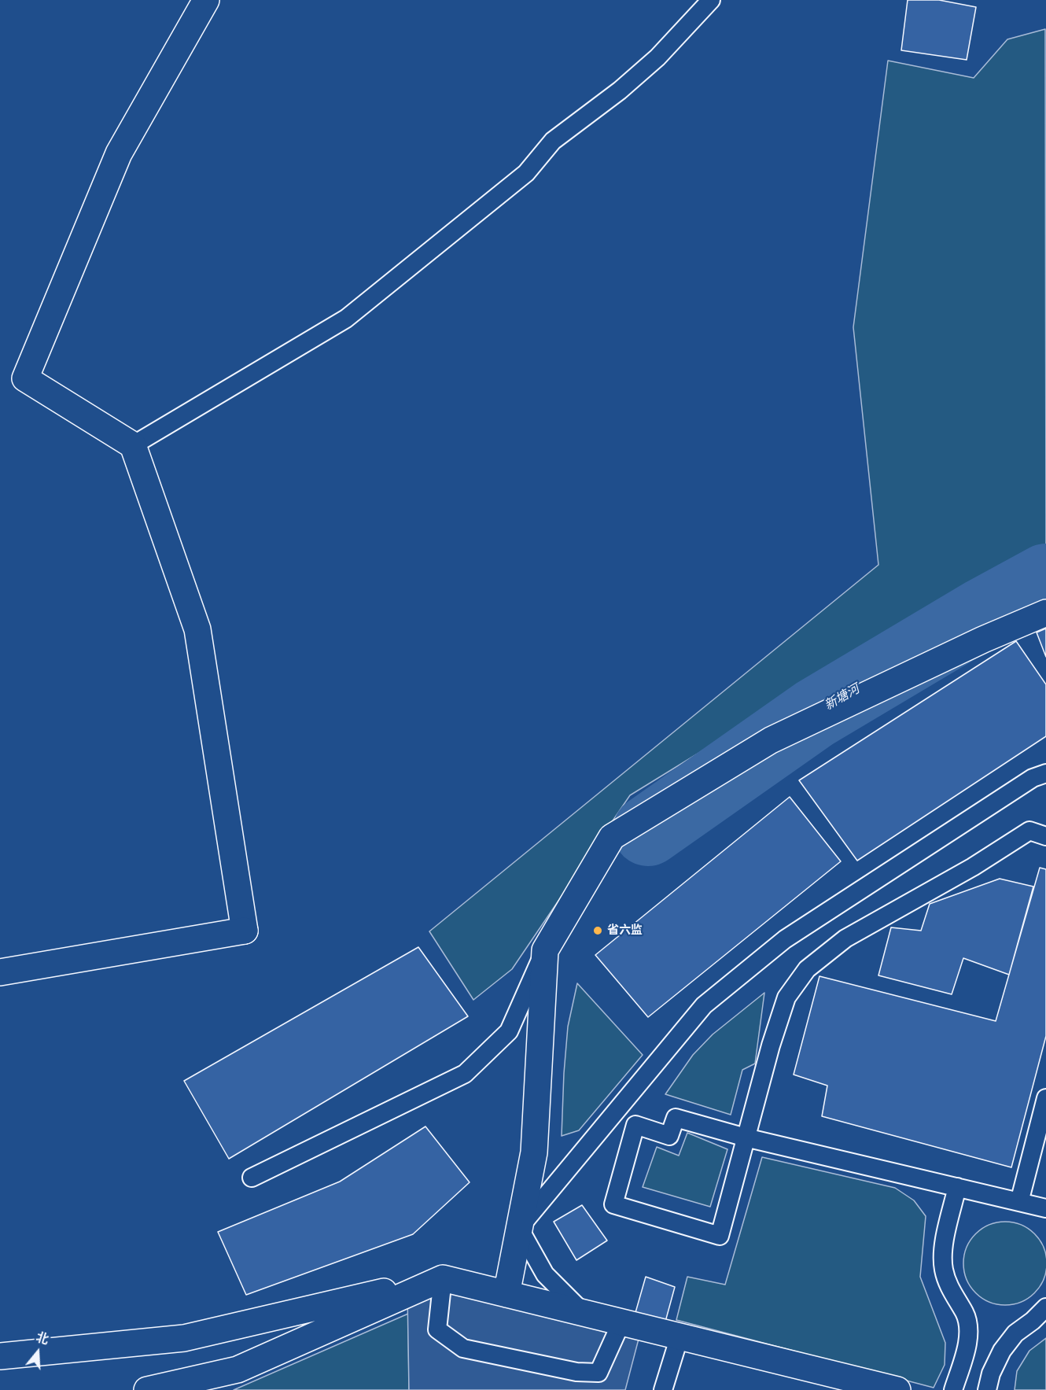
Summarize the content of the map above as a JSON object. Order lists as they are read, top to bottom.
{
  "water": ["新塘河"],
  "places": ["省六监"],
  "north": "top"
}
